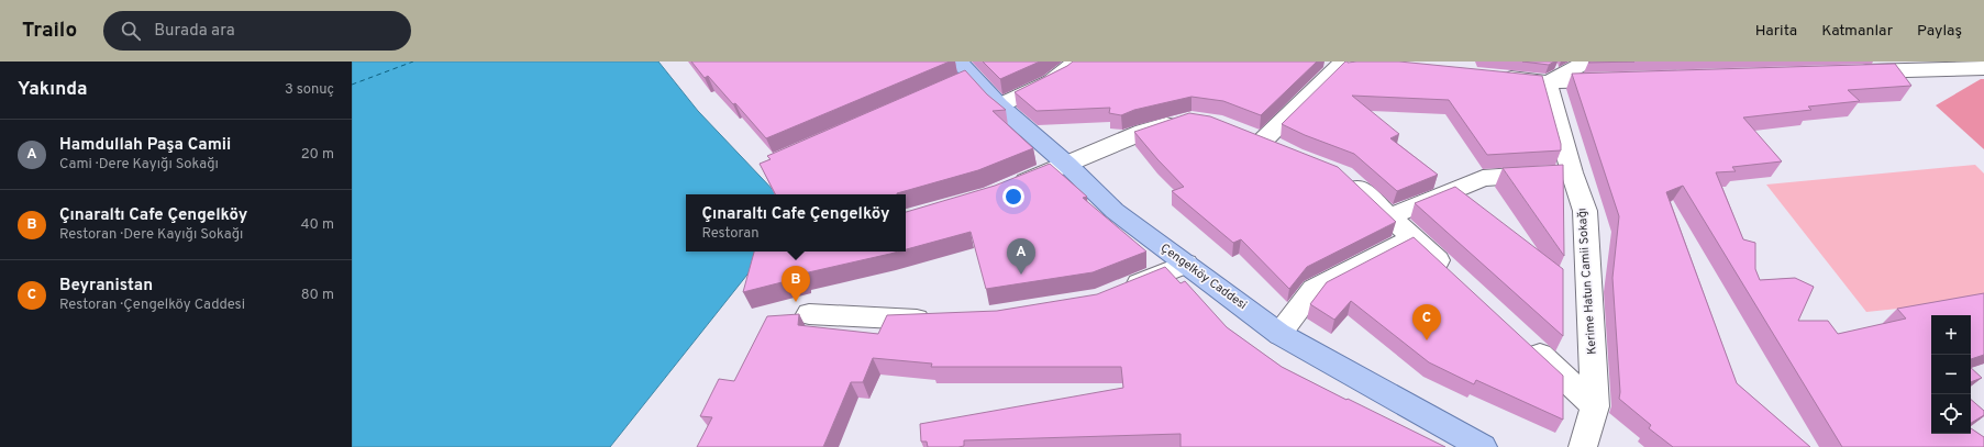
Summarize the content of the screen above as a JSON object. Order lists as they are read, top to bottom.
{
  "streets": {
    "main road": ["Çengelköy Caddesi"],
    "street": ["Kerime Hatun Camii Sokağı"]
  },
  "page": {
    "header": "Trailo",
    "search": "Burada ara",
    "nav": ["Harita", "Katmanlar", "Paylaş"],
    "heading": ["Yakında", "3 sonuç"],
    "list": [
      {
        "mark": "A",
        "name": "Hamdullah Paşa Camii",
        "note": "Cami · Dere Kayığı Sokağı",
        "value": "20 m"
      },
      {
        "mark": "B",
        "name": "Çınaraltı Cafe Çengelköy",
        "note": "Restoran · Dere Kayığı Sokağı",
        "value": "40 m"
      },
      {
        "mark": "C",
        "name": "Beyranistan",
        "note": "Restoran · Çengelköy Caddesi",
        "value": "80 m"
      }
    ],
    "popup": ["Çınaraltı Cafe Çengelköy", "Restoran"],
    "pins": ["A", "B", "C"],
    "map_buttons": ["+", "−"]
  }
}
